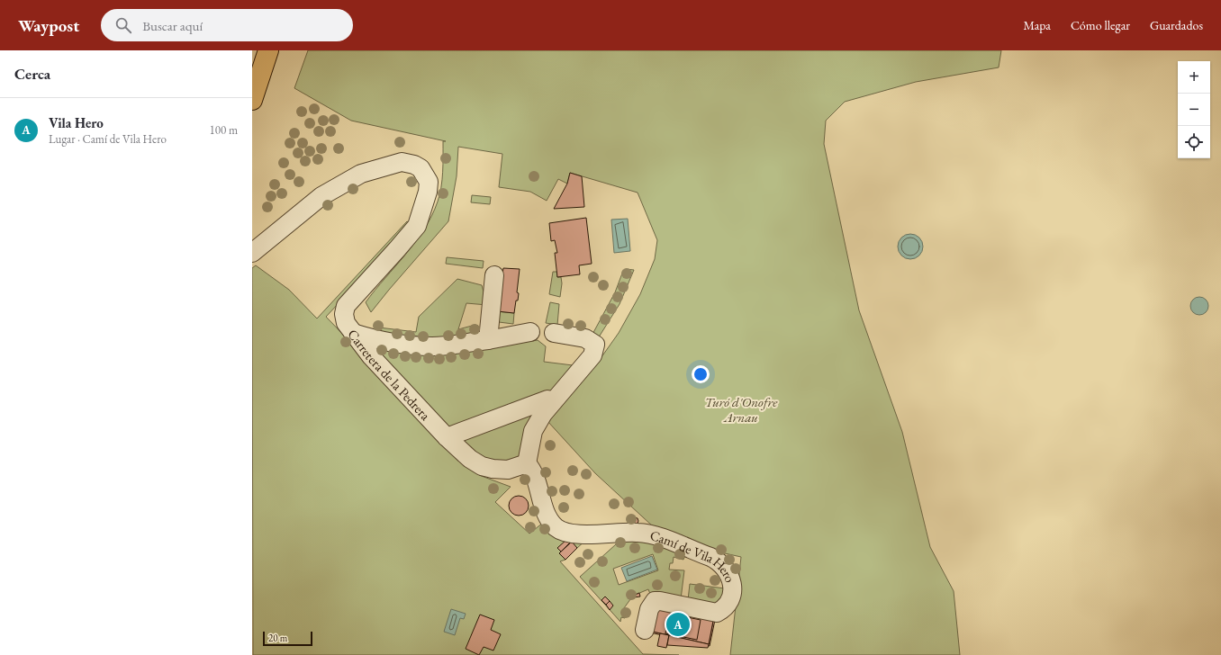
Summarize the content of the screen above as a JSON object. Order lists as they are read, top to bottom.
{
  "streets": {
    "street": ["Carretera de la Pedrera", "Camí de Vila Hero"]
  },
  "crossings": [
    ["Carretera de la Pedrera", "Camí de Vila Hero"]
  ],
  "parks": ["Turó d'Onofre Arnau"],
  "scale_bar": "20 m",
  "page": {
    "header": "Waypost",
    "search": "Buscar aquí",
    "nav": ["Mapa", "Cómo llegar", "Guardados"],
    "heading": "Cerca",
    "map_buttons": ["+", "−"],
    "list": [
      {
        "mark": "A",
        "name": "Vila Hero",
        "note": "Lugar · Camí de Vila Hero",
        "value": "100 m"
      }
    ],
    "pins": "A",
    "scale": "20 m"
  }
}
